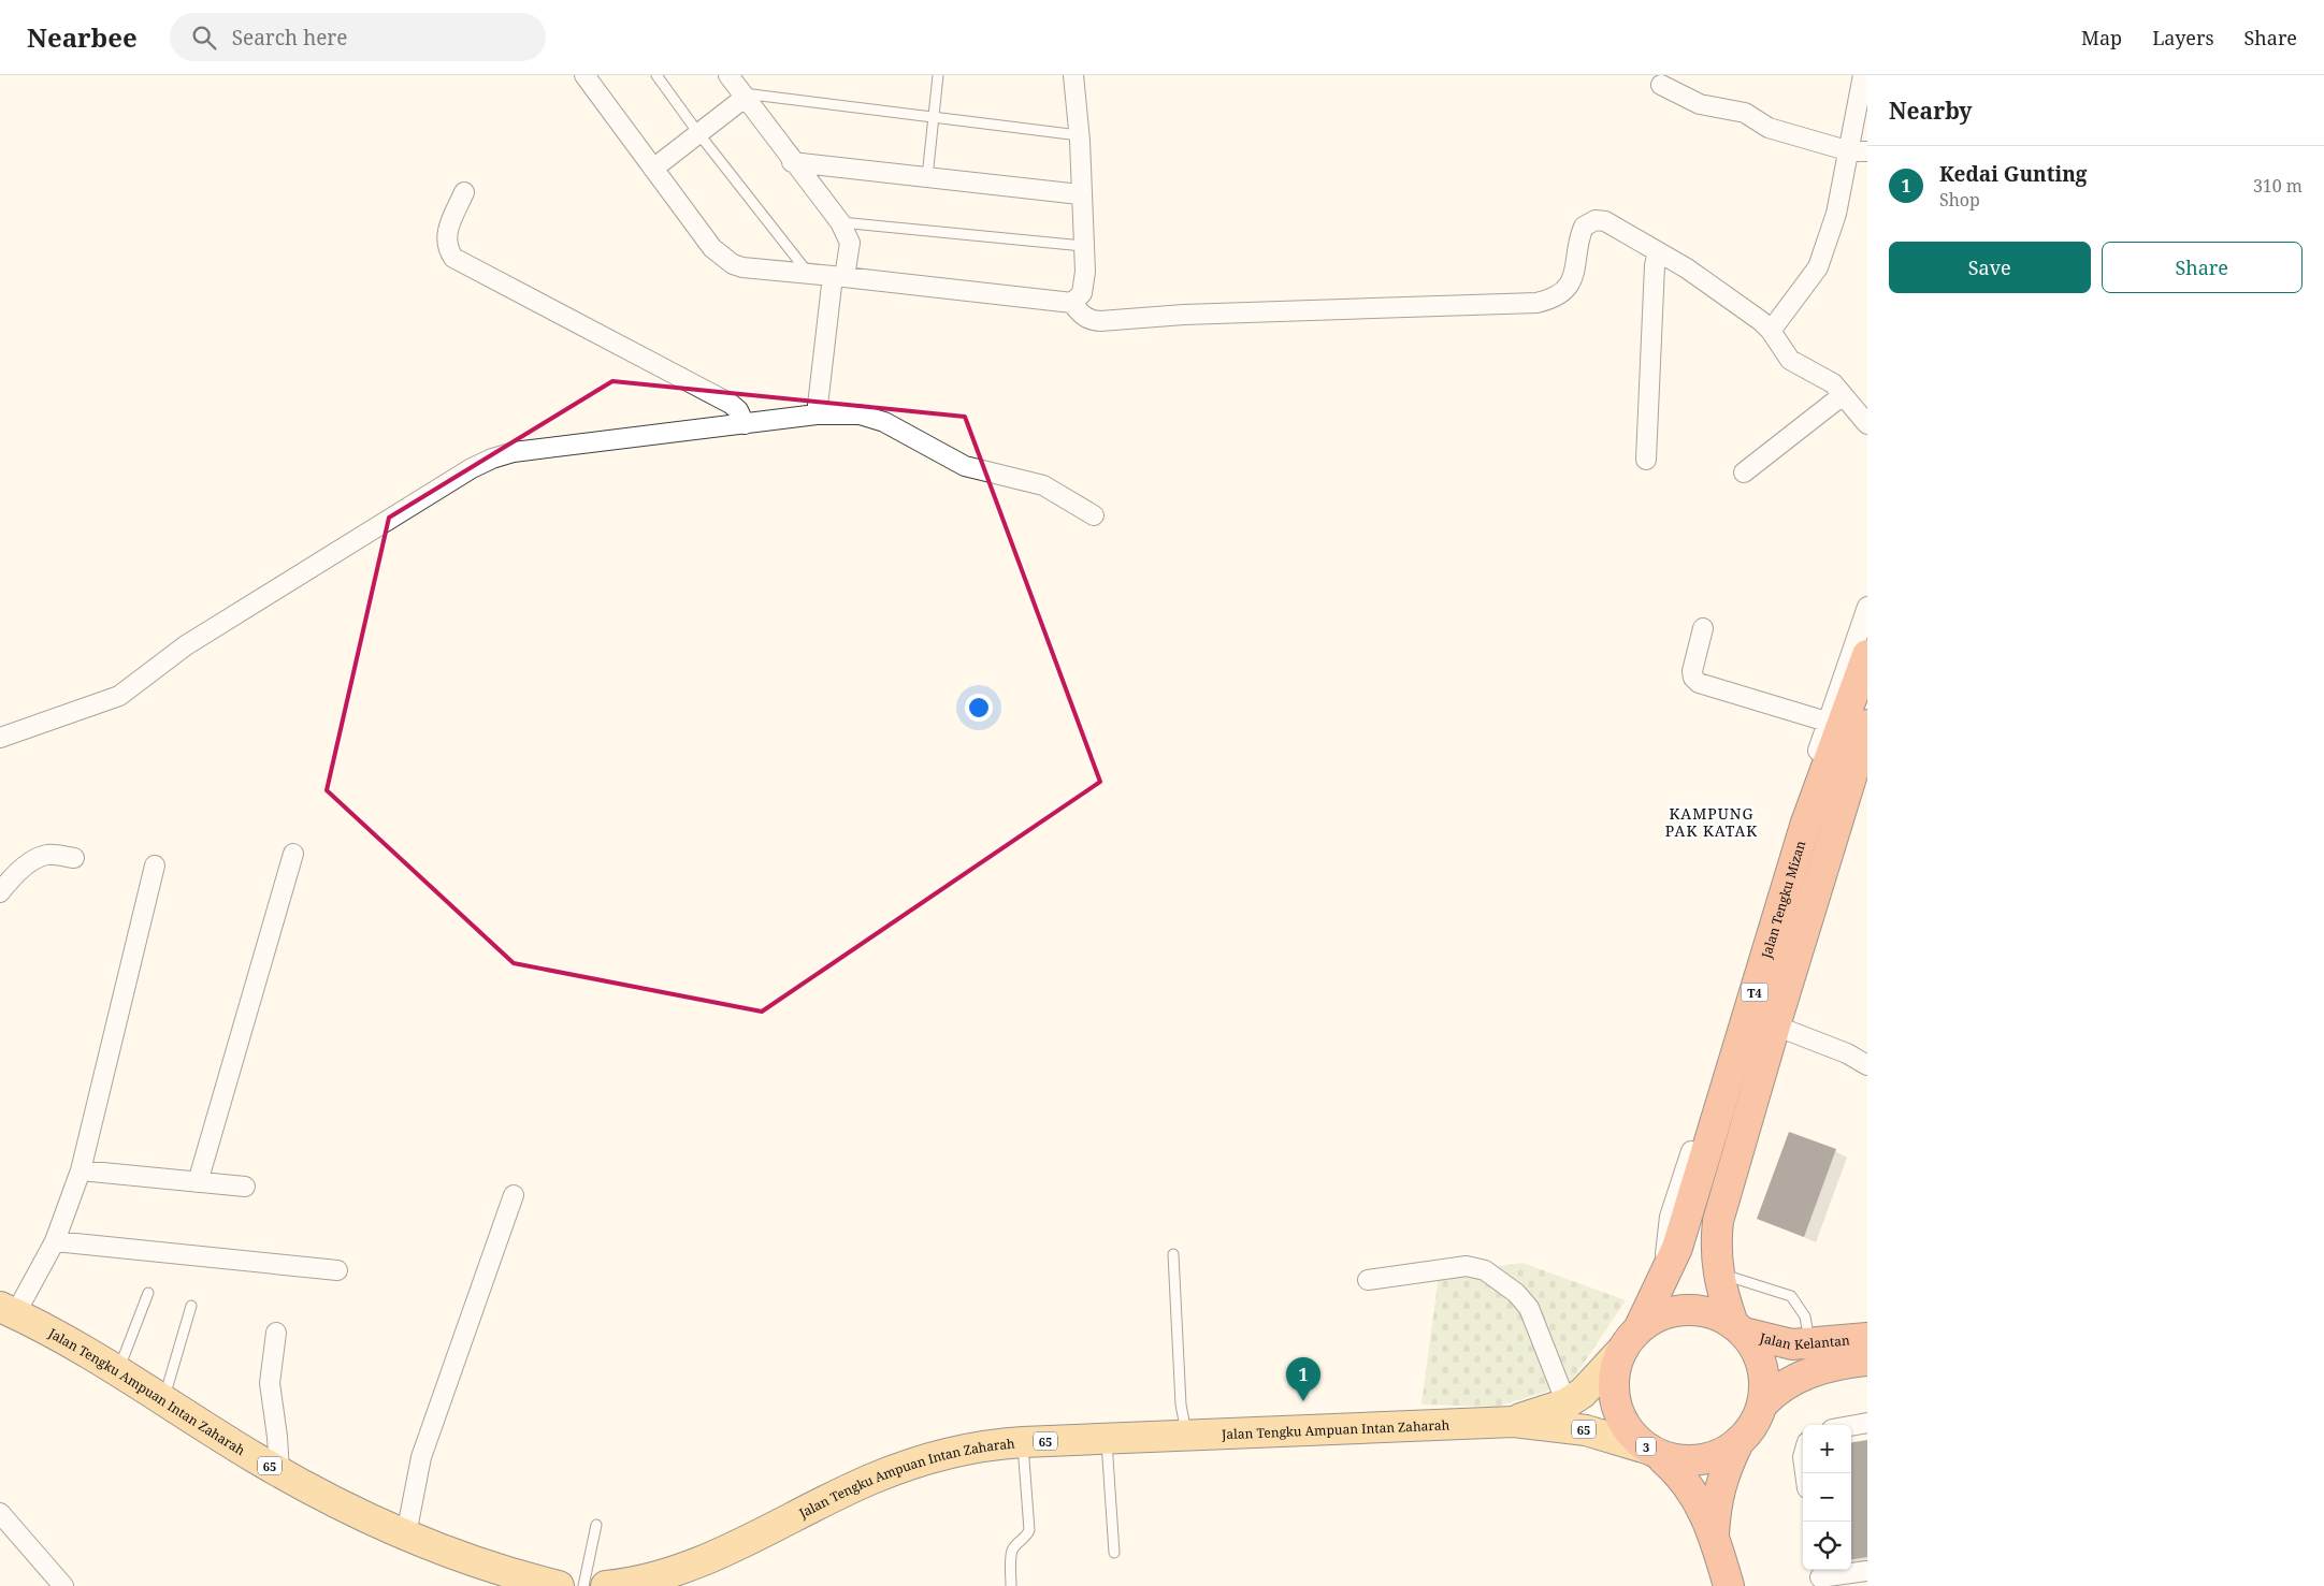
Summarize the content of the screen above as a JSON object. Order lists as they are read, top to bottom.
{
  "streets": {
    "highway": [
      "Jalan Tengku Mizan",
      "T4",
      "Jalan Kelantan",
      "3"
    ],
    "main road": ["Jalan Tengku Ampuan Intan Zaharah", "65"]
  },
  "crossings": [
    ["Jalan Tengku Mizan", "T4"],
    ["Jalan Tengku Mizan", "Jalan Kelantan"],
    ["Jalan Tengku Mizan", "Jalan Tengku Ampuan Intan Zaharah"],
    ["Jalan Tengku Mizan", "3"],
    ["T4", "Jalan Kelantan"],
    ["T4", "Jalan Tengku Ampuan Intan Zaharah"],
    ["T4", "3"],
    ["Jalan Kelantan", "Jalan Tengku Ampuan Intan Zaharah"],
    ["Jalan Kelantan", "3"],
    ["Jalan Tengku Ampuan Intan Zaharah", "3"]
  ],
  "districts": ["KAMPUNG PAK KATAK"],
  "page": {
    "header": "Nearbee",
    "search": "Search here",
    "nav": ["Map", "Layers", "Share"],
    "heading": "Nearby",
    "list": [
      {
        "mark": "1",
        "name": "Kedai Gunting",
        "note": "Shop",
        "value": "310 m"
      }
    ],
    "buttons": ["Save", "Share"],
    "pins": "1",
    "map_buttons": ["+", "−"]
  }
}
